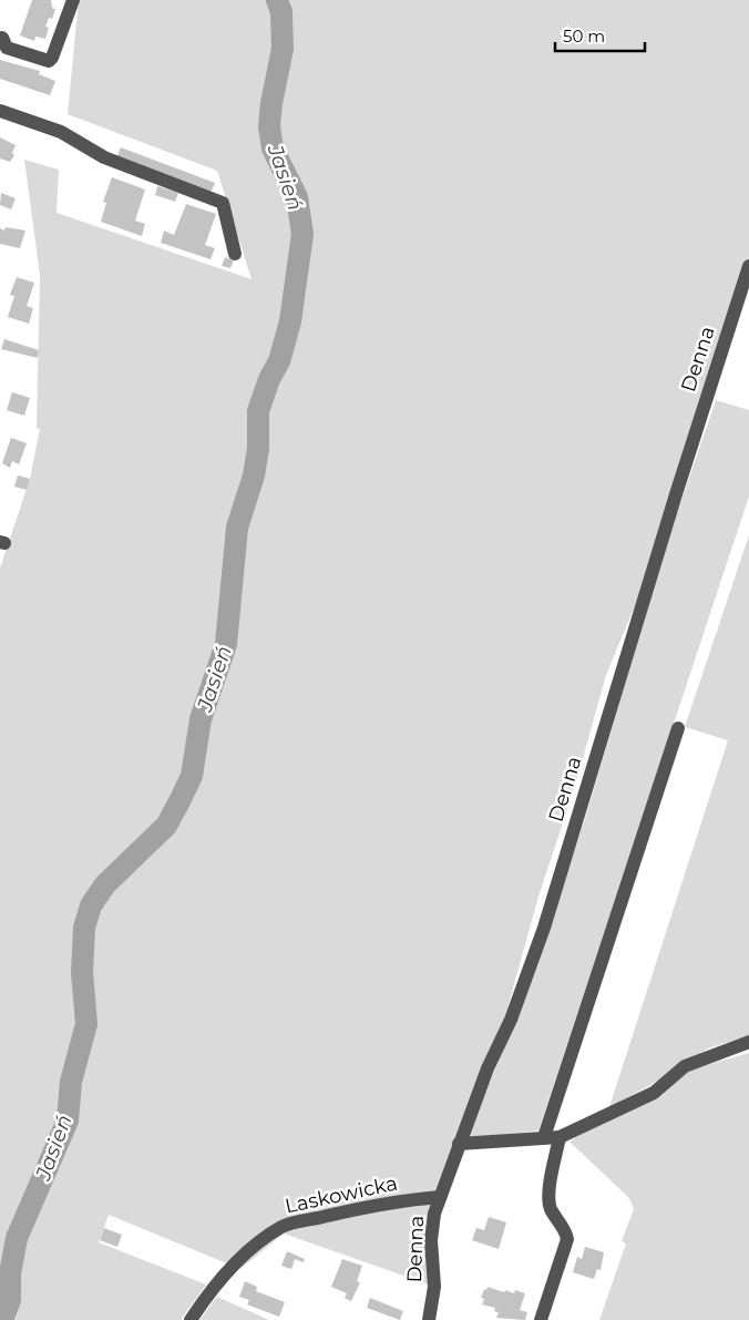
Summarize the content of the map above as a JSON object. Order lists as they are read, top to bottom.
{
  "streets": {
    "street": ["Denna", "Laskowicka"]
  },
  "crossings": [
    ["Denna", "Laskowicka"]
  ],
  "water": ["Jasień"],
  "scale_bar": "50 m"
}
